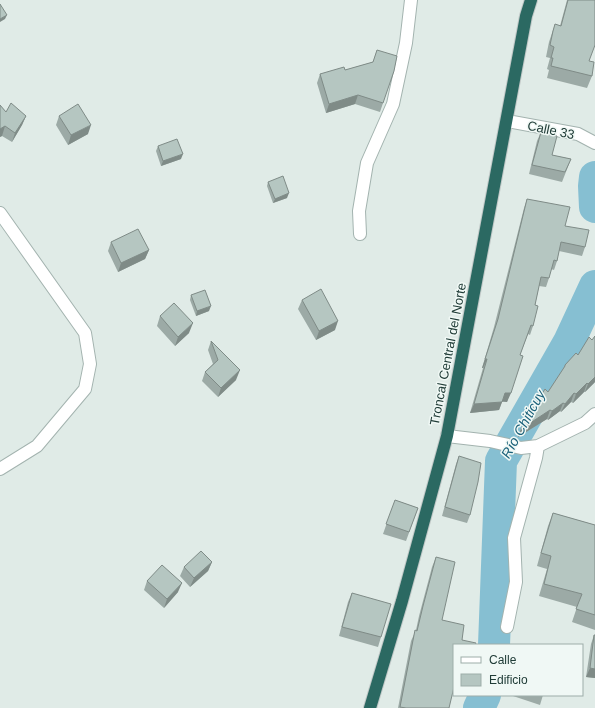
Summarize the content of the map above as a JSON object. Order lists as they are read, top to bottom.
{
  "streets": {
    "highway": ["Troncal Central del Norte"],
    "street": ["Calle 33"]
  },
  "crossings": [
    ["Calle 33", "Troncal Central del Norte"]
  ],
  "water": ["Río Chiticuy"],
  "legend": ["Calle", "Edificio"]
}
